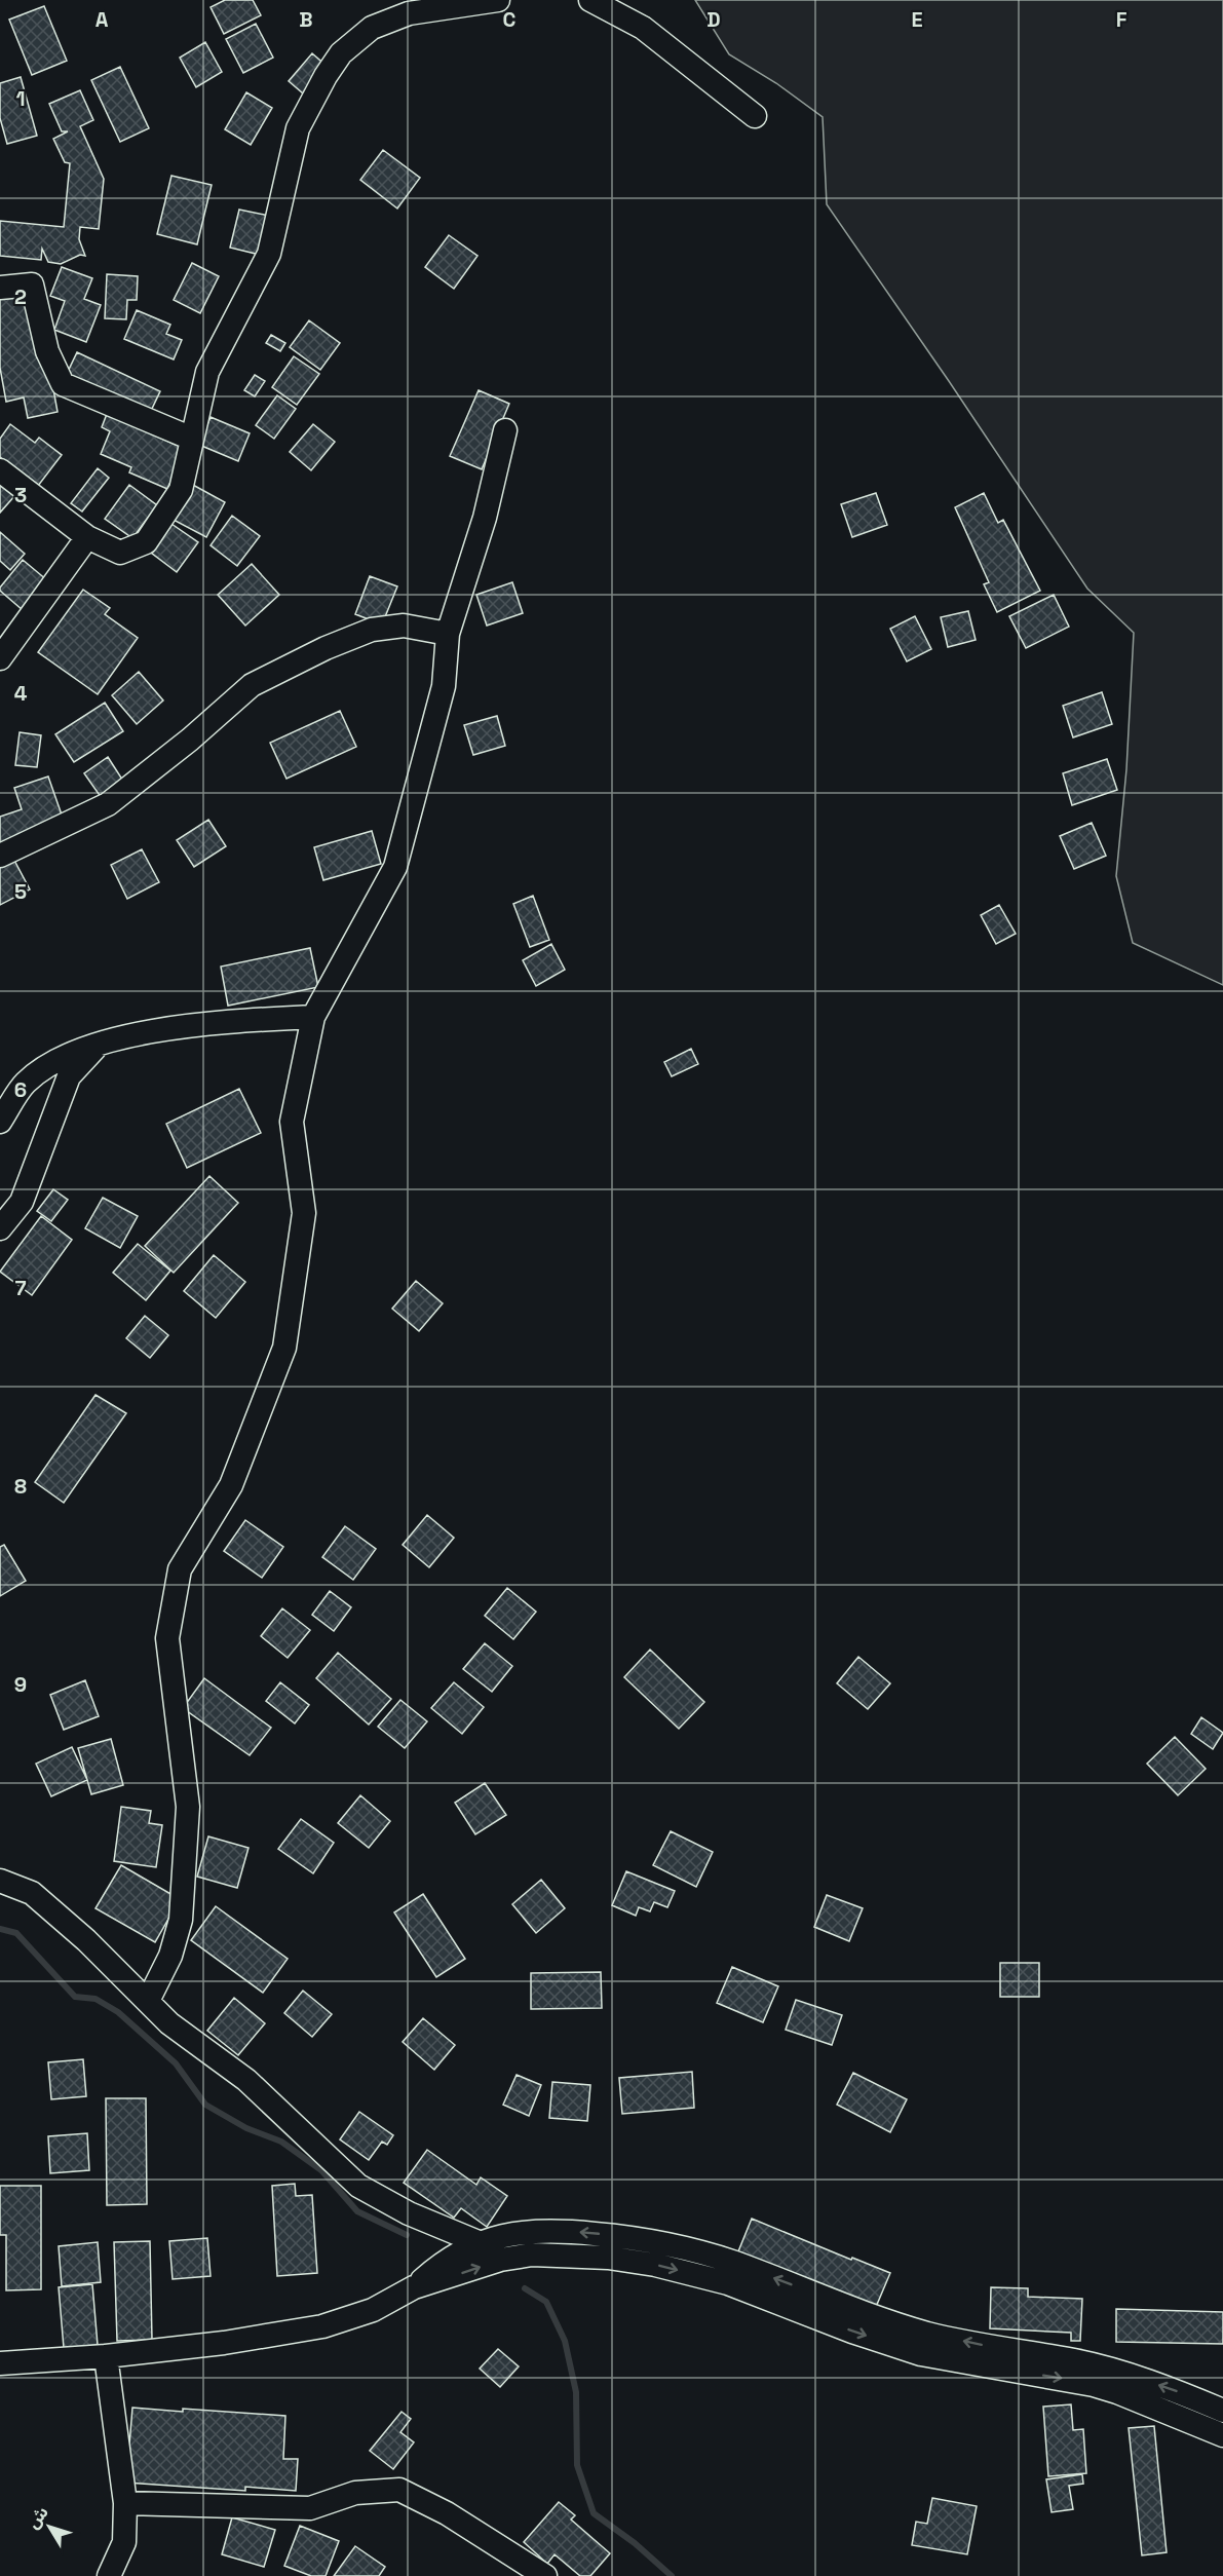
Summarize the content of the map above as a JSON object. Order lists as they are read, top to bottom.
{
  "north": "top left",
  "grid": {
    "columns": [
      "A",
      "B",
      "C",
      "D",
      "E",
      "F"
    ],
    "rows": [
      "1",
      "2",
      "3",
      "4",
      "5",
      "6",
      "7",
      "8",
      "9"
    ]
  }
}
